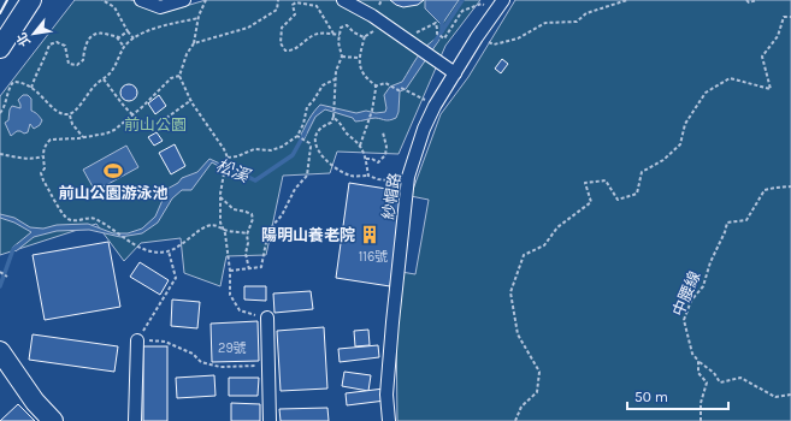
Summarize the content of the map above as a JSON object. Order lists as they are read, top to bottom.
{
  "streets": {
    "street": ["紗帽路"],
    "path": ["中腰線"]
  },
  "water": ["松溪"],
  "parks": ["前山公園"],
  "places": {
    "sports": ["前山公園游泳池"],
    "building": ["陽明山養老院"]
  },
  "house_numbers": ["116號", "29號"],
  "scale_bar": "50 m",
  "north": "bottom left"
}
